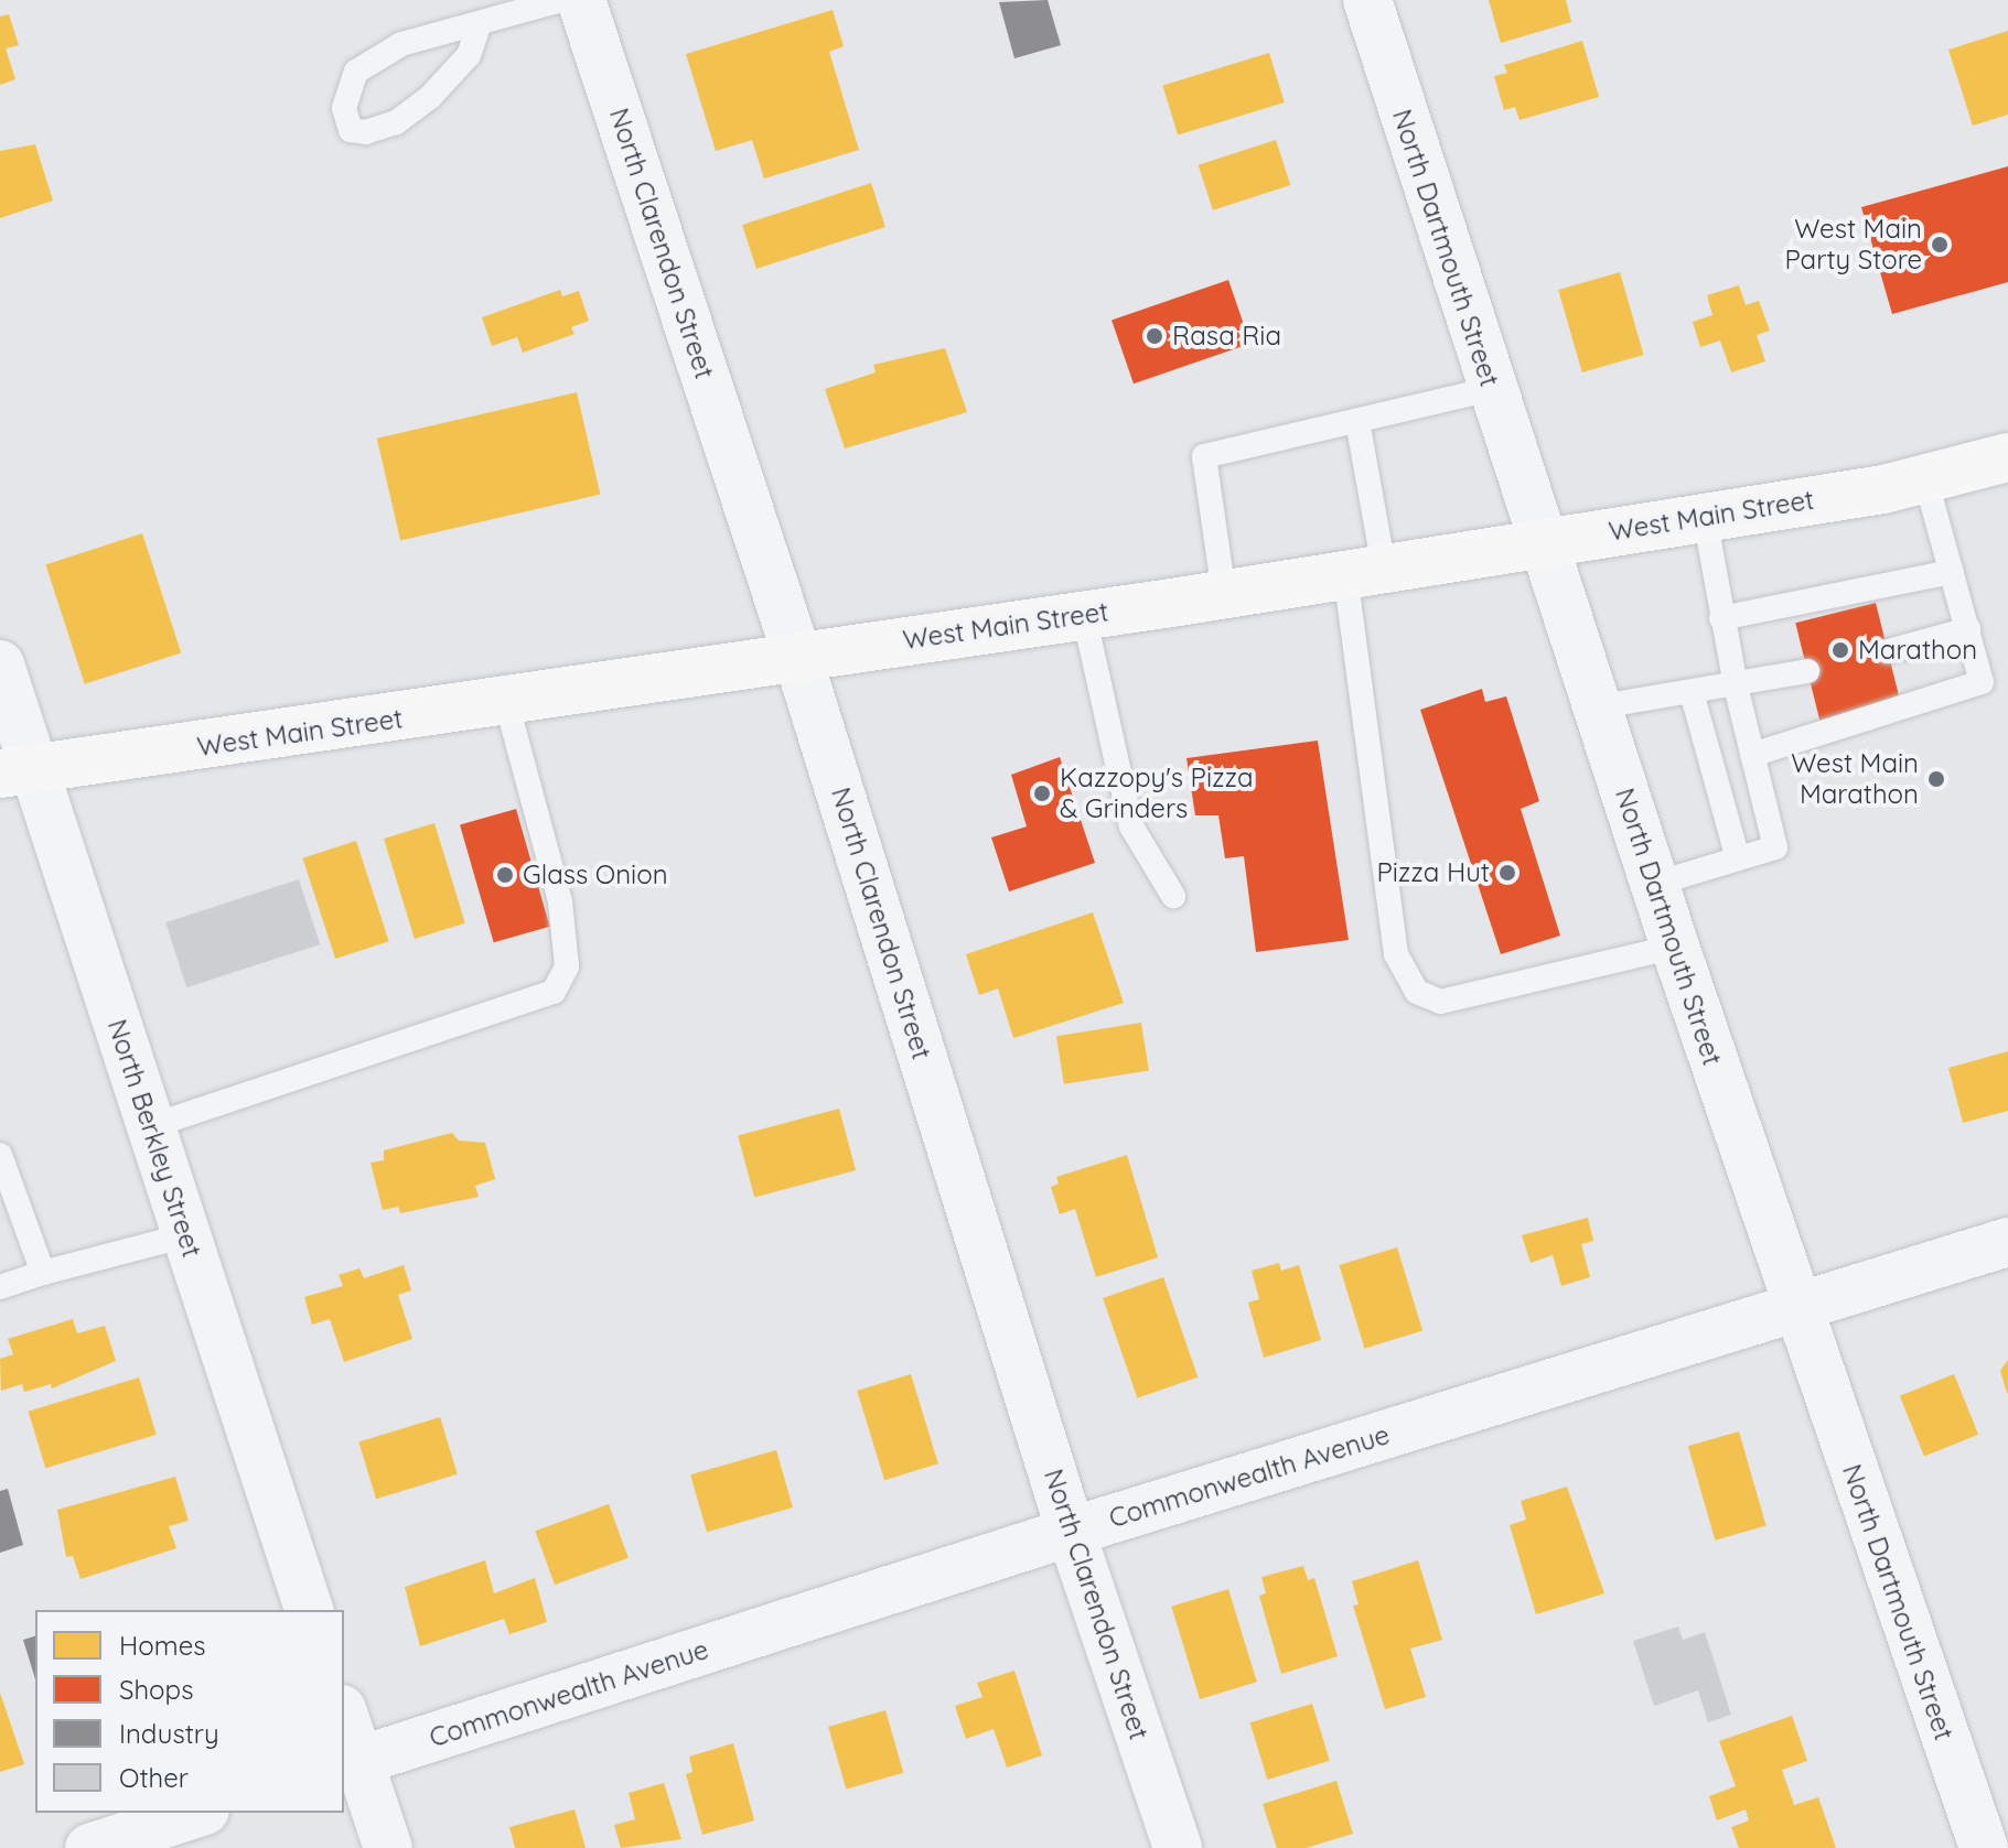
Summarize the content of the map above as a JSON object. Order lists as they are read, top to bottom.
{
  "streets": {
    "main road": ["West Main Street"],
    "street": [
      "North Clarendon Street",
      "North Dartmouth Street",
      "North Berkley Street",
      "Commonwealth Avenue"
    ]
  },
  "crossings": [
    ["North Clarendon Street", "West Main Street"],
    ["North Clarendon Street", "Commonwealth Avenue"],
    ["North Dartmouth Street", "West Main Street"],
    ["North Dartmouth Street", "Commonwealth Avenue"],
    ["West Main Street", "North Berkley Street"]
  ],
  "places": [
    "West Main Party Store",
    "Rasa Ria",
    "Marathon",
    "West Main Marathon",
    "Kazzopy's Pizza & Grinders",
    "Pizza Hut",
    "Glass Onion"
  ],
  "legend": [
    "Homes",
    "Shops",
    "Industry",
    "Other"
  ]
}
